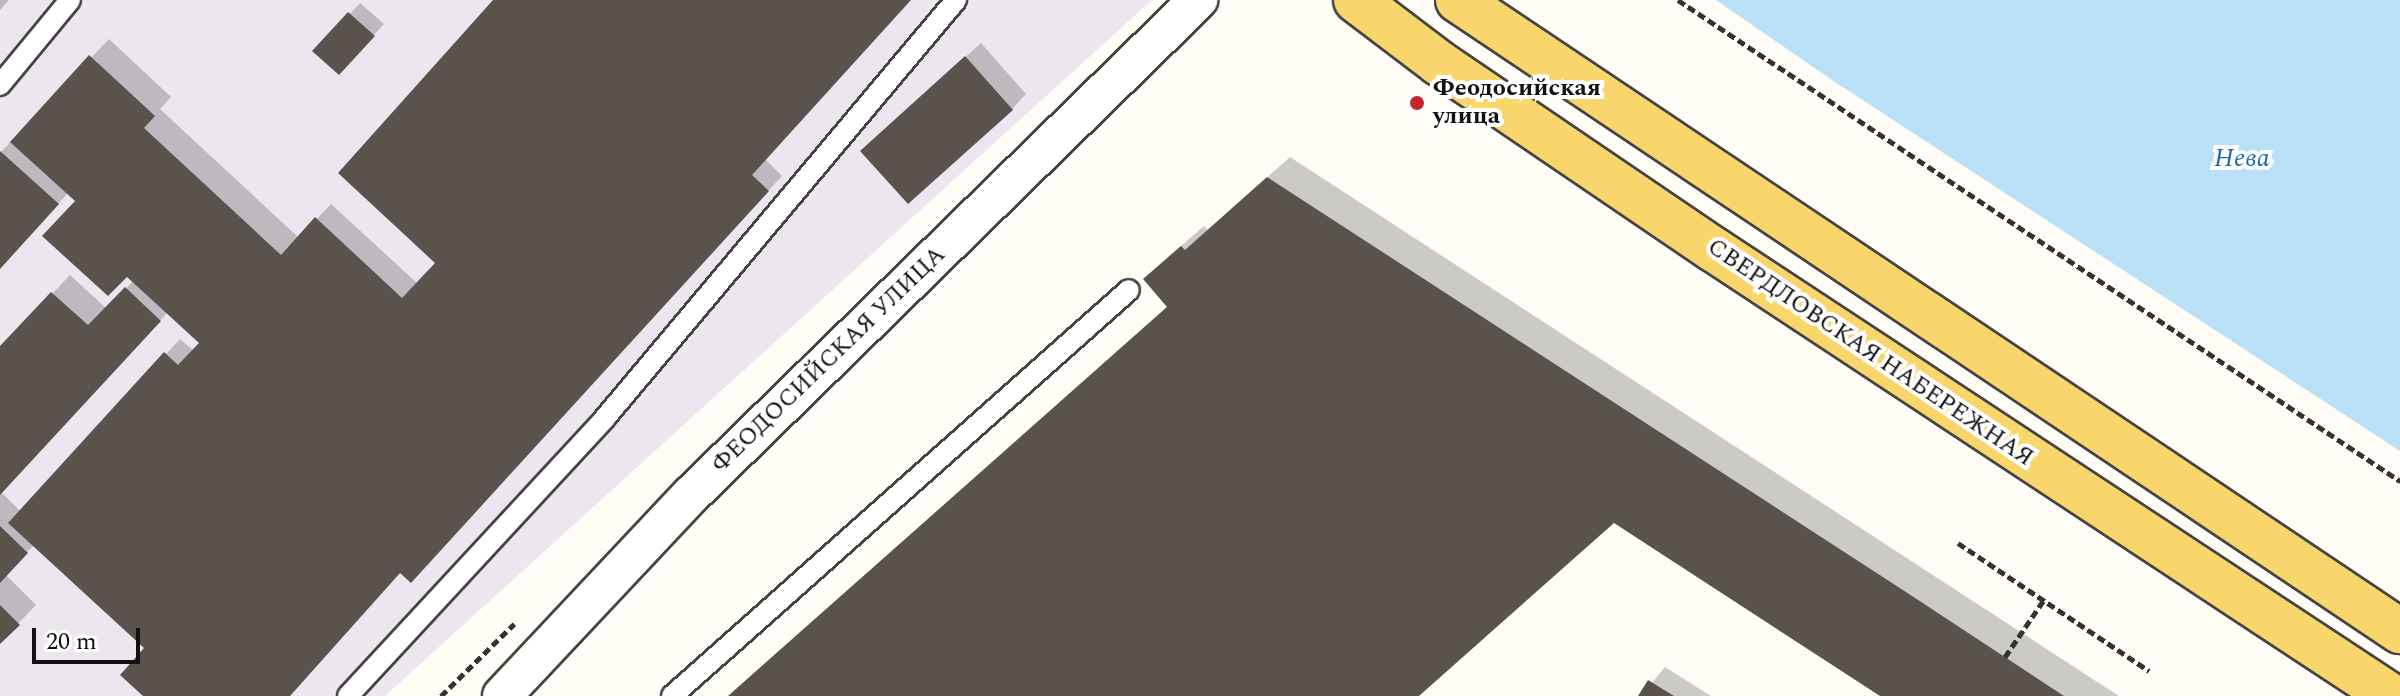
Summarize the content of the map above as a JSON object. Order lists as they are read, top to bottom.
{
  "streets": {
    "main road": ["СВЕРДЛОВСКАЯ НАБЕРЕЖНАЯ"],
    "street": ["ФЕОДОСИЙСКАЯ УЛИЦА"]
  },
  "water": ["Нева"],
  "places": ["Феодосийская улица"],
  "scale_bar": "20 m"
}
